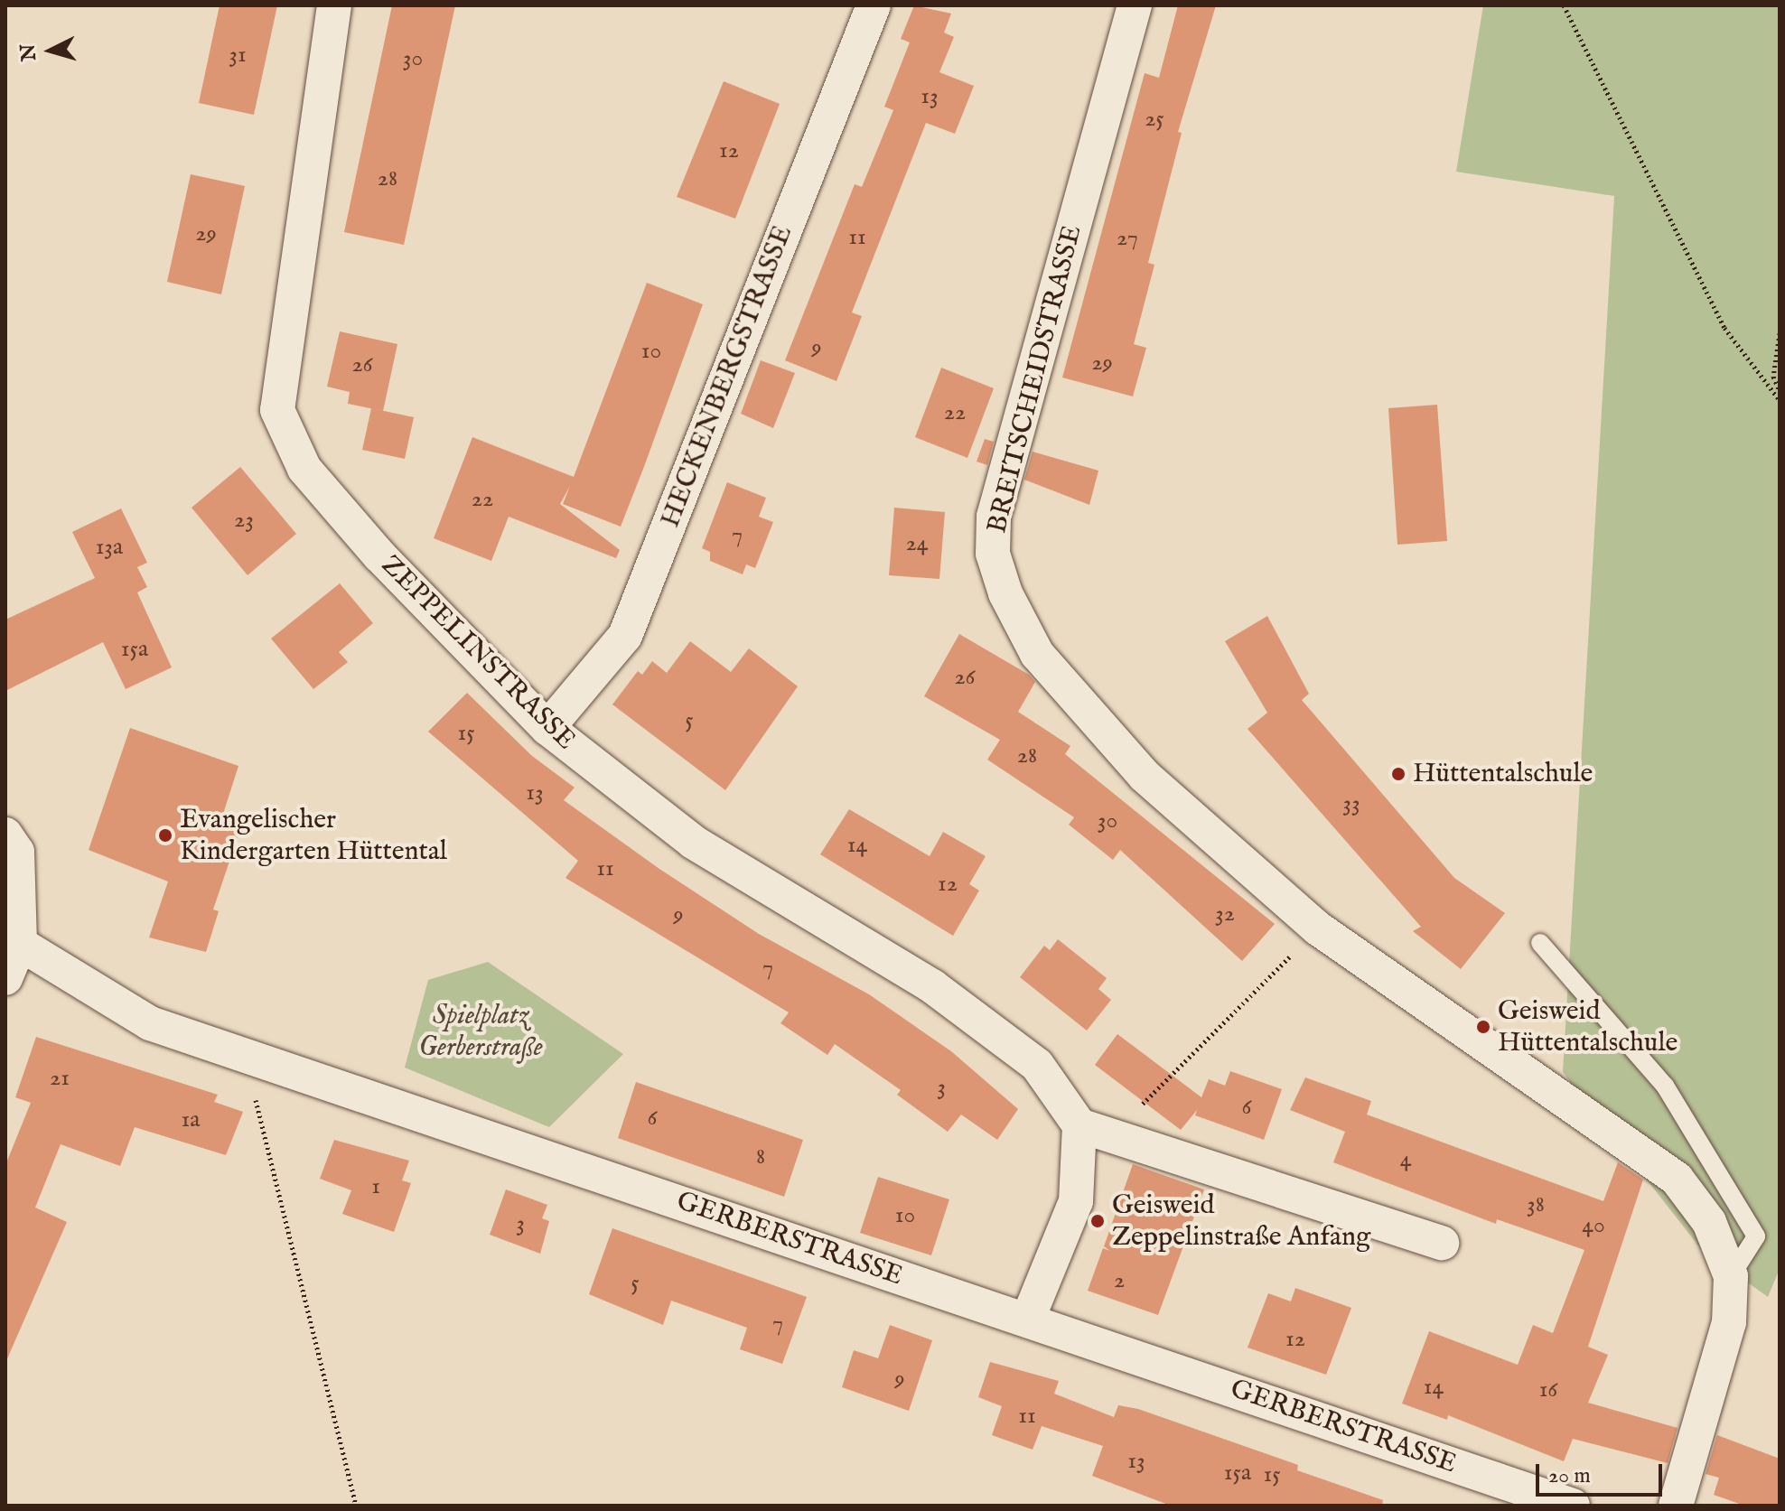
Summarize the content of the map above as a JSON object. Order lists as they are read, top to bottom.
{
  "streets": {
    "street": [
      "HECKENBERGSTRASSE",
      "BREITSCHEIDSTRASSE",
      "ZEPPELINSTRASSE",
      "GERBERSTRASSE"
    ]
  },
  "crossings": [
    ["HECKENBERGSTRASSE", "ZEPPELINSTRASSE"]
  ],
  "parks": ["Spielplatz Gerberstraße"],
  "places": [
    "Hüttentalschule",
    "Evangelischer Kindergarten Hüttental",
    "Geisweid Hüttentalschule",
    "Geisweid Zeppelinstraße Anfang"
  ],
  "house_numbers": [
    "31",
    "30",
    "13",
    "25",
    "12",
    "28",
    "29",
    "11",
    "27",
    "9",
    "10",
    "29",
    "26",
    "22",
    "22",
    "23",
    "7",
    "24",
    "13a",
    "15a",
    "26",
    "5",
    "15",
    "28",
    "13",
    "33",
    "30",
    "14",
    "11",
    "12",
    "32",
    "9",
    "7",
    "21",
    "3",
    "6",
    "6",
    "1a",
    "8",
    "4",
    "1",
    "38",
    "10",
    "3",
    "40",
    "2",
    "5",
    "7",
    "12",
    "9",
    "14",
    "16",
    "11",
    "13",
    "15a",
    "15"
  ],
  "scale_bar": "20 m",
  "north": "left"
}
